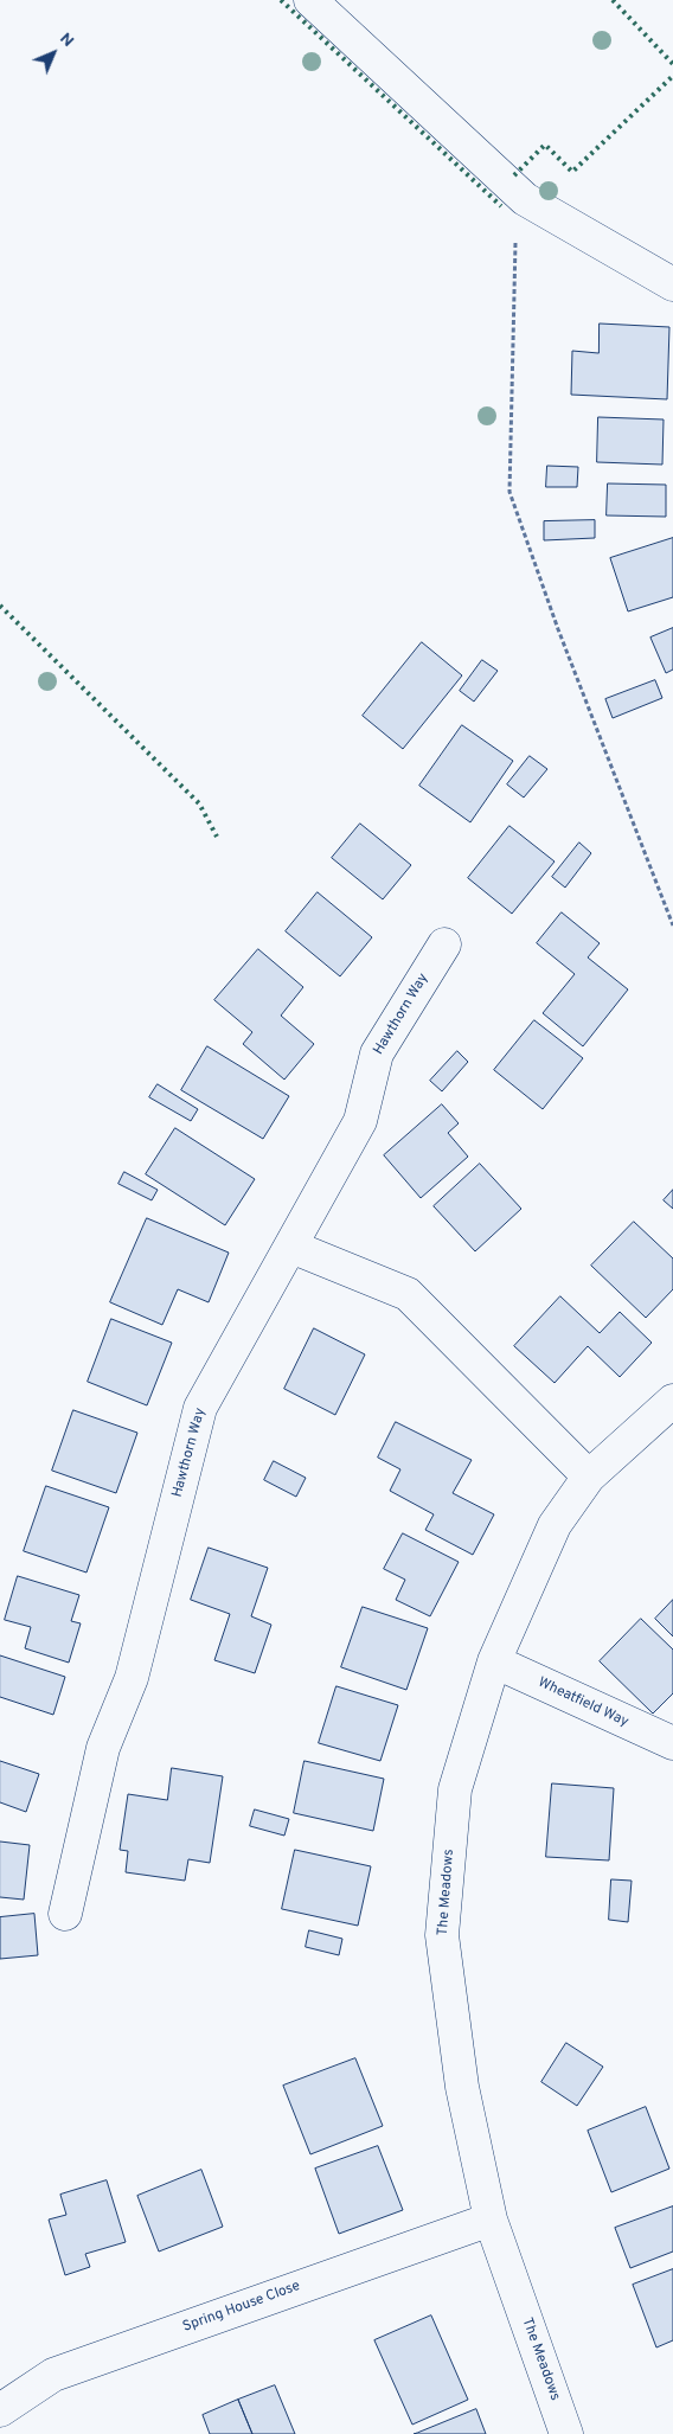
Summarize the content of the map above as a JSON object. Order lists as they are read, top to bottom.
{
  "streets": {
    "street": [
      "Hawthorn Way",
      "Wheatfield Way",
      "The Meadows",
      "Spring House Close"
    ]
  },
  "crossings": [
    ["Wheatfield Way", "The Meadows"],
    ["The Meadows", "Spring House Close"]
  ],
  "north": "top right"
}
